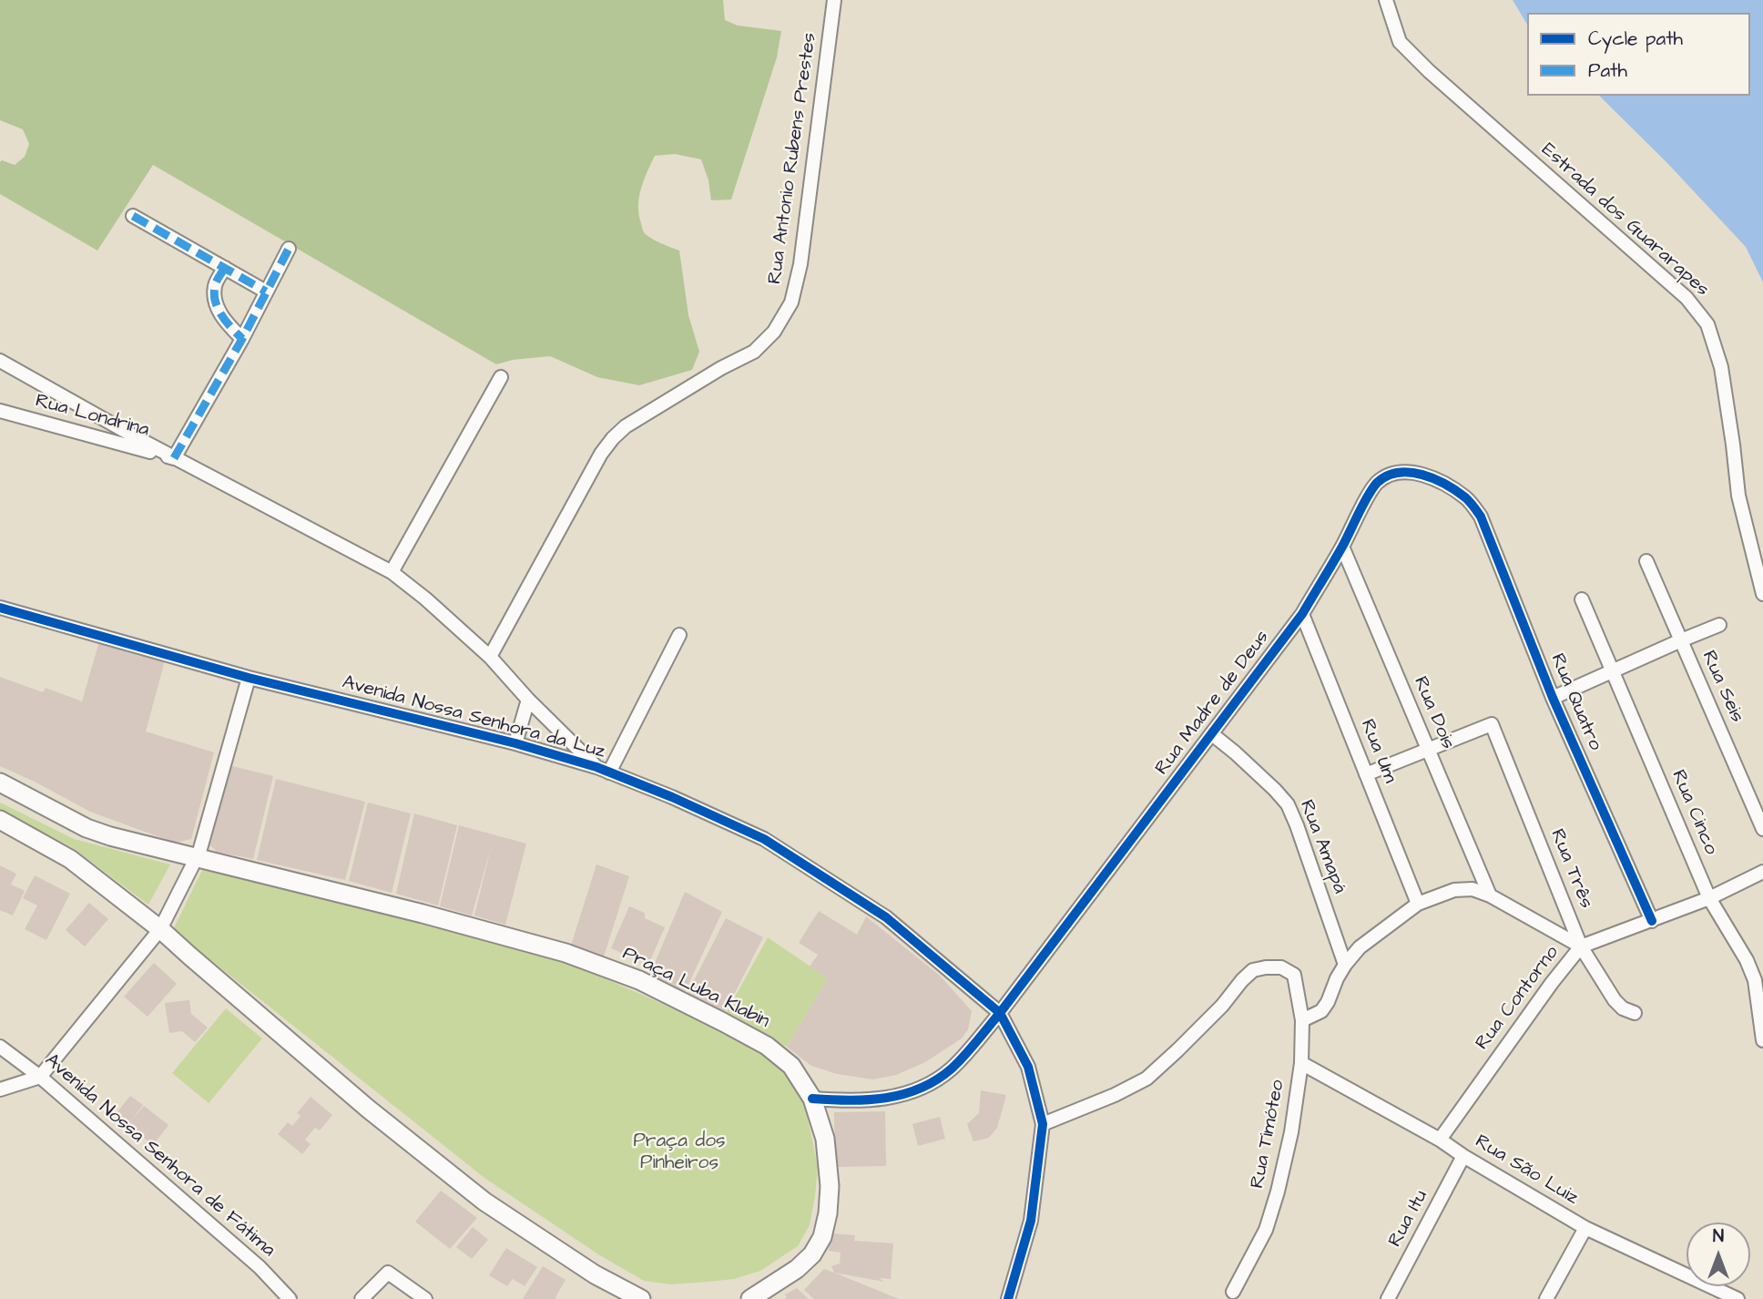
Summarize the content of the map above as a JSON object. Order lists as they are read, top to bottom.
{
  "streets": {
    "main road": ["Praça Luba Klabin"],
    "street": [
      "Rua Antonio Rubens Prestes",
      "Estrada dos Guararapes",
      "Rua Londrina",
      "Rua Seis",
      "Rua Quatro",
      "Rua Madre de Deus",
      "Rua Dois",
      "Avenida Nossa Senhora da Luz",
      "Rua Um",
      "Rua Cinco",
      "Rua Amapá",
      "Rua Três",
      "Rua Contorno",
      "Rua Timóteo",
      "Avenida Nossa Senhora de Fátima",
      "Rua São Luiz",
      "Rua Itu"
    ]
  },
  "crossings": [
    ["Rua Quatro", "Rua Madre de Deus"],
    ["Rua Madre de Deus", "Rua Dois"],
    ["Rua Madre de Deus", "Avenida Nossa Senhora da Luz"],
    ["Rua Madre de Deus", "Rua Um"],
    ["Rua Madre de Deus", "Rua Amapá"],
    ["Rua Madre de Deus", "Praça Luba Klabin"],
    ["Rua Dois", "Rua Três"],
    ["Rua Dois", "Rua Contorno"],
    ["Avenida Nossa Senhora da Luz", "Rua Timóteo"],
    ["Rua Um", "Rua Contorno"],
    ["Rua Amapá", "Rua Contorno"],
    ["Rua Três", "Rua Contorno"],
    ["Rua Contorno", "Rua Timóteo"],
    ["Rua Contorno", "Rua São Luiz"],
    ["Rua Timóteo", "Rua São Luiz"],
    ["Rua São Luiz", "Rua Itu"]
  ],
  "parks": ["Praça dos Pinheiros"],
  "legend": ["Cycle path", "Path"],
  "north": "top"
}
